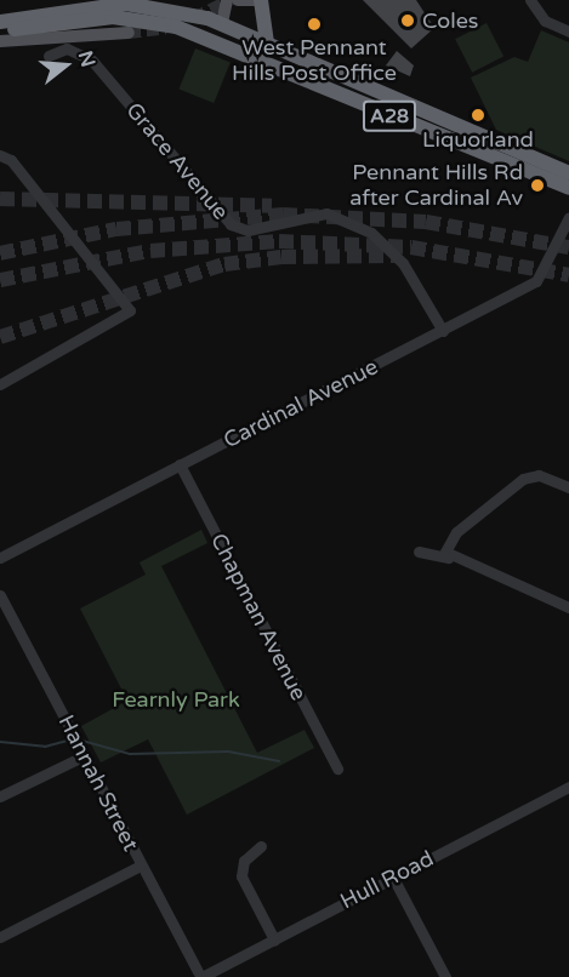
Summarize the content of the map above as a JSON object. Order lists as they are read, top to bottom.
{
  "streets": {
    "highway": ["A28"],
    "street": [
      "Grace Avenue",
      "Cardinal Avenue",
      "Chapman Avenue",
      "Hannah Street",
      "Hull Road"
    ]
  },
  "crossings": [
    ["Grace Avenue", "Cardinal Avenue"],
    ["Cardinal Avenue", "Chapman Avenue"],
    ["Hannah Street", "Hull Road"]
  ],
  "parks": ["Fearnly Park"],
  "places": [
    "Coles",
    "West Pennant Hills Post Office",
    "Liquorland",
    "Pennant Hills Rd after Cardinal Av"
  ],
  "north": "right"
}
